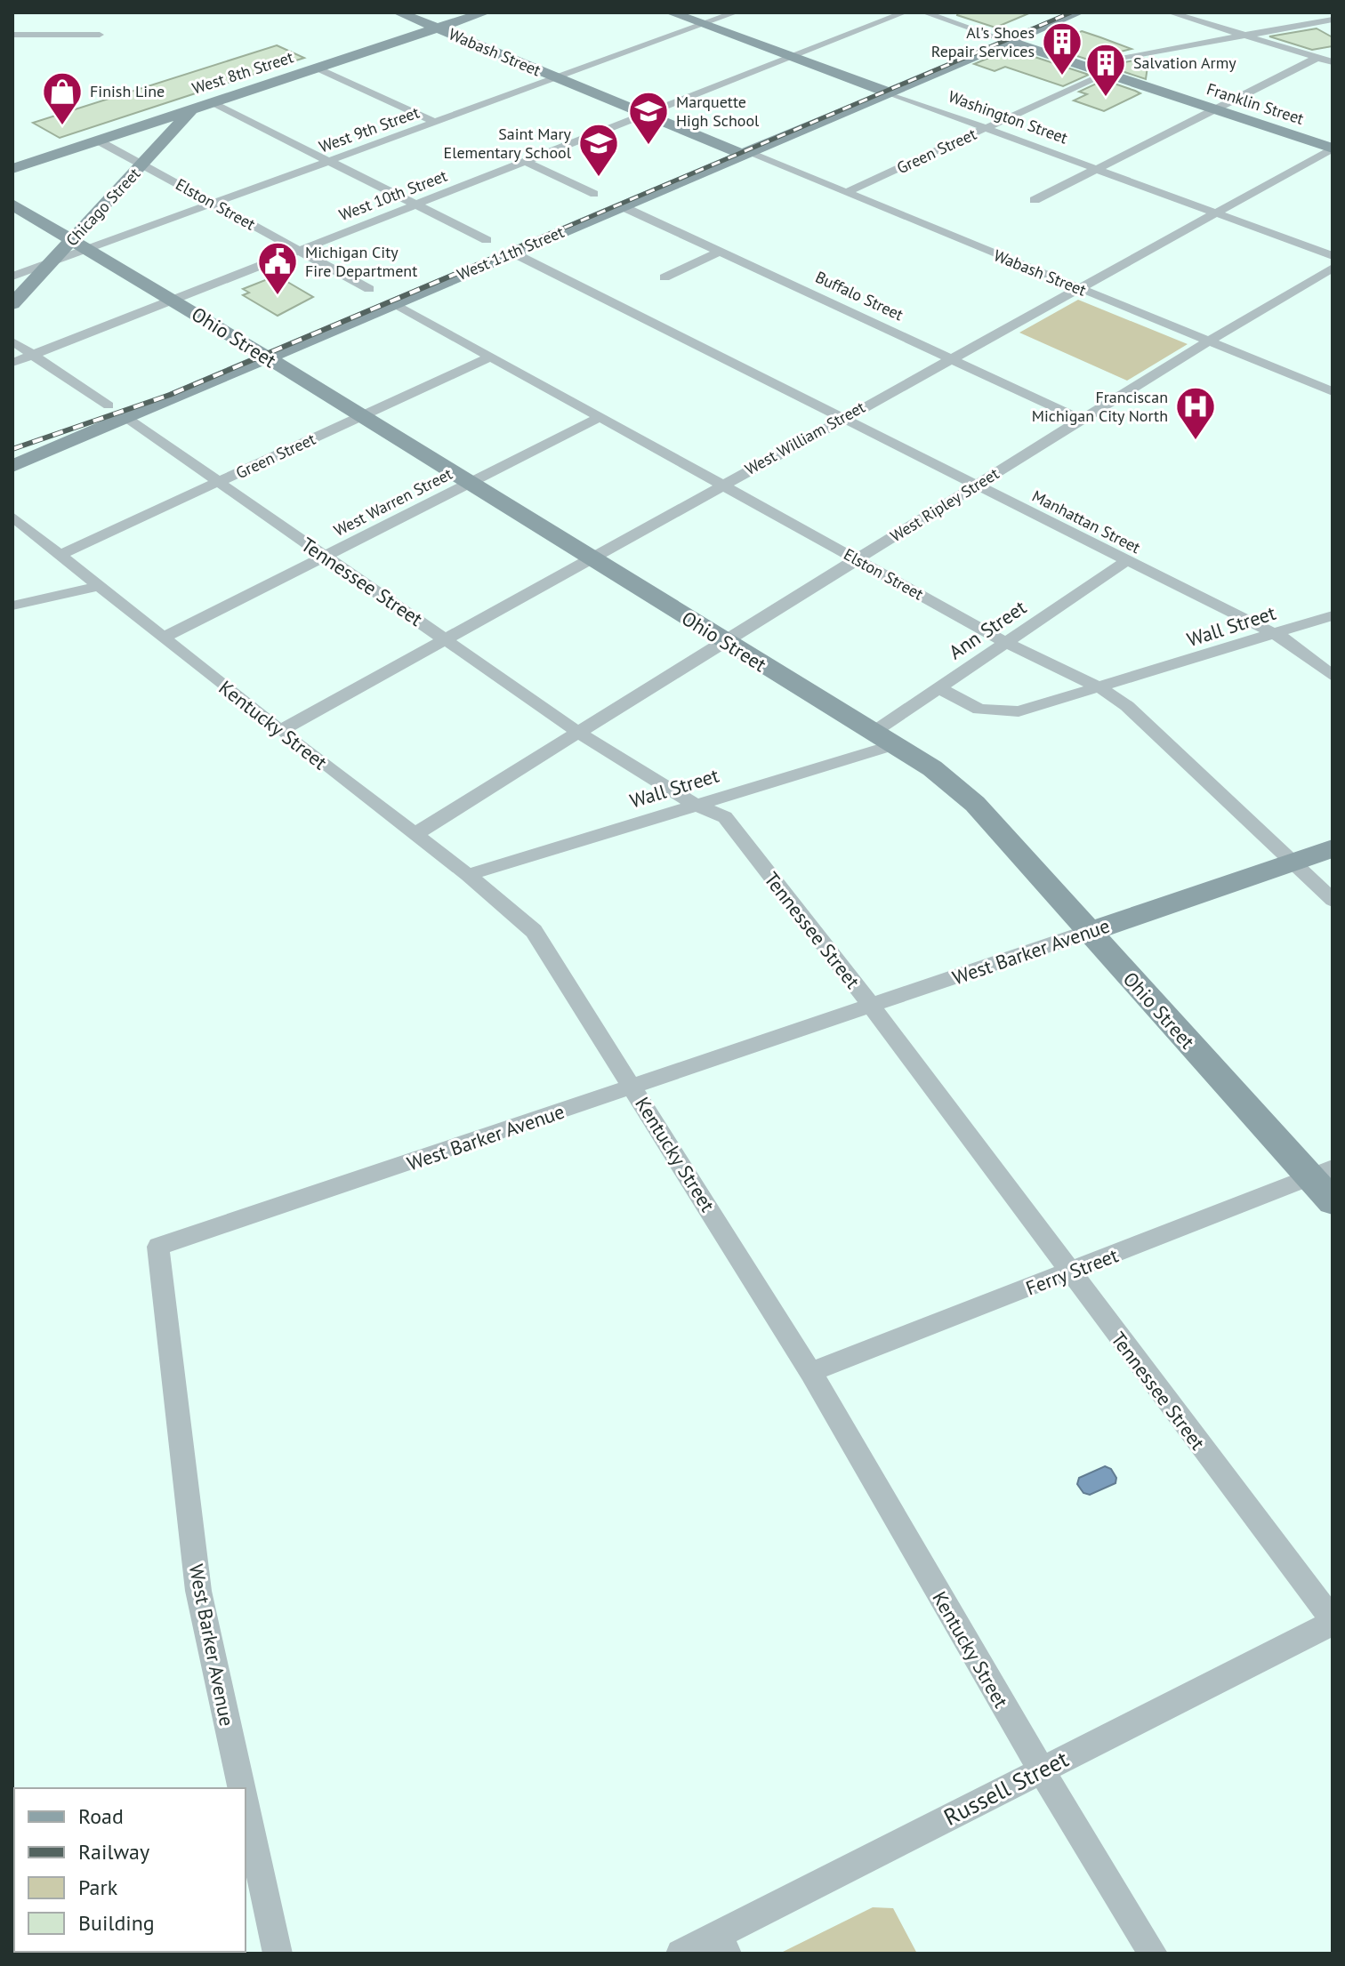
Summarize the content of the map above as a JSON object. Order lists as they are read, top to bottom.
{
  "streets": {
    "street": [
      "Wabash Street",
      "West 8th Street",
      "Franklin Street",
      "Washington Street",
      "West 9th Street",
      "Green Street",
      "West 10th Street",
      "Elston Street",
      "Chicago Street",
      "West 11th Street",
      "Buffalo Street",
      "Ohio Street",
      "West William Street",
      "West Warren Street",
      "West Ripley Street",
      "Manhattan Street",
      "Tennessee Street",
      "Wall Street",
      "Ann Street",
      "Kentucky Street",
      "West Barker Avenue",
      "Ferry Street",
      "Russell Street"
    ]
  },
  "crossings": [
    ["Wabash Street", "West 8th Street"],
    ["Wabash Street", "West 9th Street"],
    ["Wabash Street", "Green Street"],
    ["Wabash Street", "West 10th Street"],
    ["Wabash Street", "West 11th Street"],
    ["Wabash Street", "West William Street"],
    ["Wabash Street", "West Ripley Street"],
    ["West 8th Street", "Elston Street"],
    ["West 8th Street", "Chicago Street"],
    ["Franklin Street", "Green Street"],
    ["Franklin Street", "West 11th Street"],
    ["Franklin Street", "West William Street"],
    ["Washington Street", "West 9th Street"],
    ["Washington Street", "Green Street"],
    ["Washington Street", "West 10th Street"],
    ["Washington Street", "West 11th Street"],
    ["Washington Street", "West William Street"],
    ["West 9th Street", "Elston Street"],
    ["West 9th Street", "Chicago Street"],
    ["West 9th Street", "Ohio Street"],
    ["Green Street", "Elston Street"],
    ["Green Street", "Ohio Street"],
    ["Green Street", "Tennessee Street"],
    ["Green Street", "Kentucky Street"],
    ["West 10th Street", "Elston Street"],
    ["West 10th Street", "Ohio Street"],
    ["Elston Street", "Chicago Street"],
    ["Elston Street", "West 11th Street"],
    ["Elston Street", "West William Street"],
    ["Elston Street", "West Warren Street"],
    ["Elston Street", "West Ripley Street"],
    ["Elston Street", "Wall Street"],
    ["Elston Street", "Ann Street"],
    ["Elston Street", "West Barker Avenue"],
    ["Chicago Street", "Ohio Street"],
    ["West 11th Street", "Buffalo Street"],
    ["West 11th Street", "Ohio Street"],
    ["West 11th Street", "Manhattan Street"],
    ["West 11th Street", "Tennessee Street"],
    ["Buffalo Street", "West William Street"],
    ["Buffalo Street", "West Ripley Street"],
    ["Ohio Street", "West William Street"],
    ["Ohio Street", "West Warren Street"],
    ["Ohio Street", "West Ripley Street"],
    ["Ohio Street", "Wall Street"],
    ["Ohio Street", "Ann Street"],
    ["Ohio Street", "West Barker Avenue"],
    ["Ohio Street", "Ferry Street"],
    ["West William Street", "Manhattan Street"],
    ["West William Street", "Tennessee Street"],
    ["West William Street", "Kentucky Street"],
    ["West Warren Street", "Tennessee Street"],
    ["West Warren Street", "Kentucky Street"],
    ["West Ripley Street", "Manhattan Street"],
    ["West Ripley Street", "Tennessee Street"],
    ["West Ripley Street", "Kentucky Street"],
    ["Manhattan Street", "Wall Street"],
    ["Manhattan Street", "Ann Street"],
    ["Tennessee Street", "Wall Street"],
    ["Tennessee Street", "West Barker Avenue"],
    ["Tennessee Street", "Ferry Street"],
    ["Tennessee Street", "Russell Street"],
    ["Wall Street", "Ann Street"],
    ["Wall Street", "Kentucky Street"],
    ["Kentucky Street", "West Barker Avenue"],
    ["Kentucky Street", "Ferry Street"],
    ["Kentucky Street", "Russell Street"]
  ],
  "places": {
    "building": ["Al's Shoes Repair Services", "Salvation Army"],
    "shop": ["Finish Line"],
    "school or university": ["Marquette High School", "Saint Mary Elementary School"],
    "public building": ["Michigan City Fire Department"],
    "hospital": ["Franciscan Michigan City North"]
  },
  "legend": [
    "Road",
    "Railway",
    "Park",
    "Building"
  ]
}
